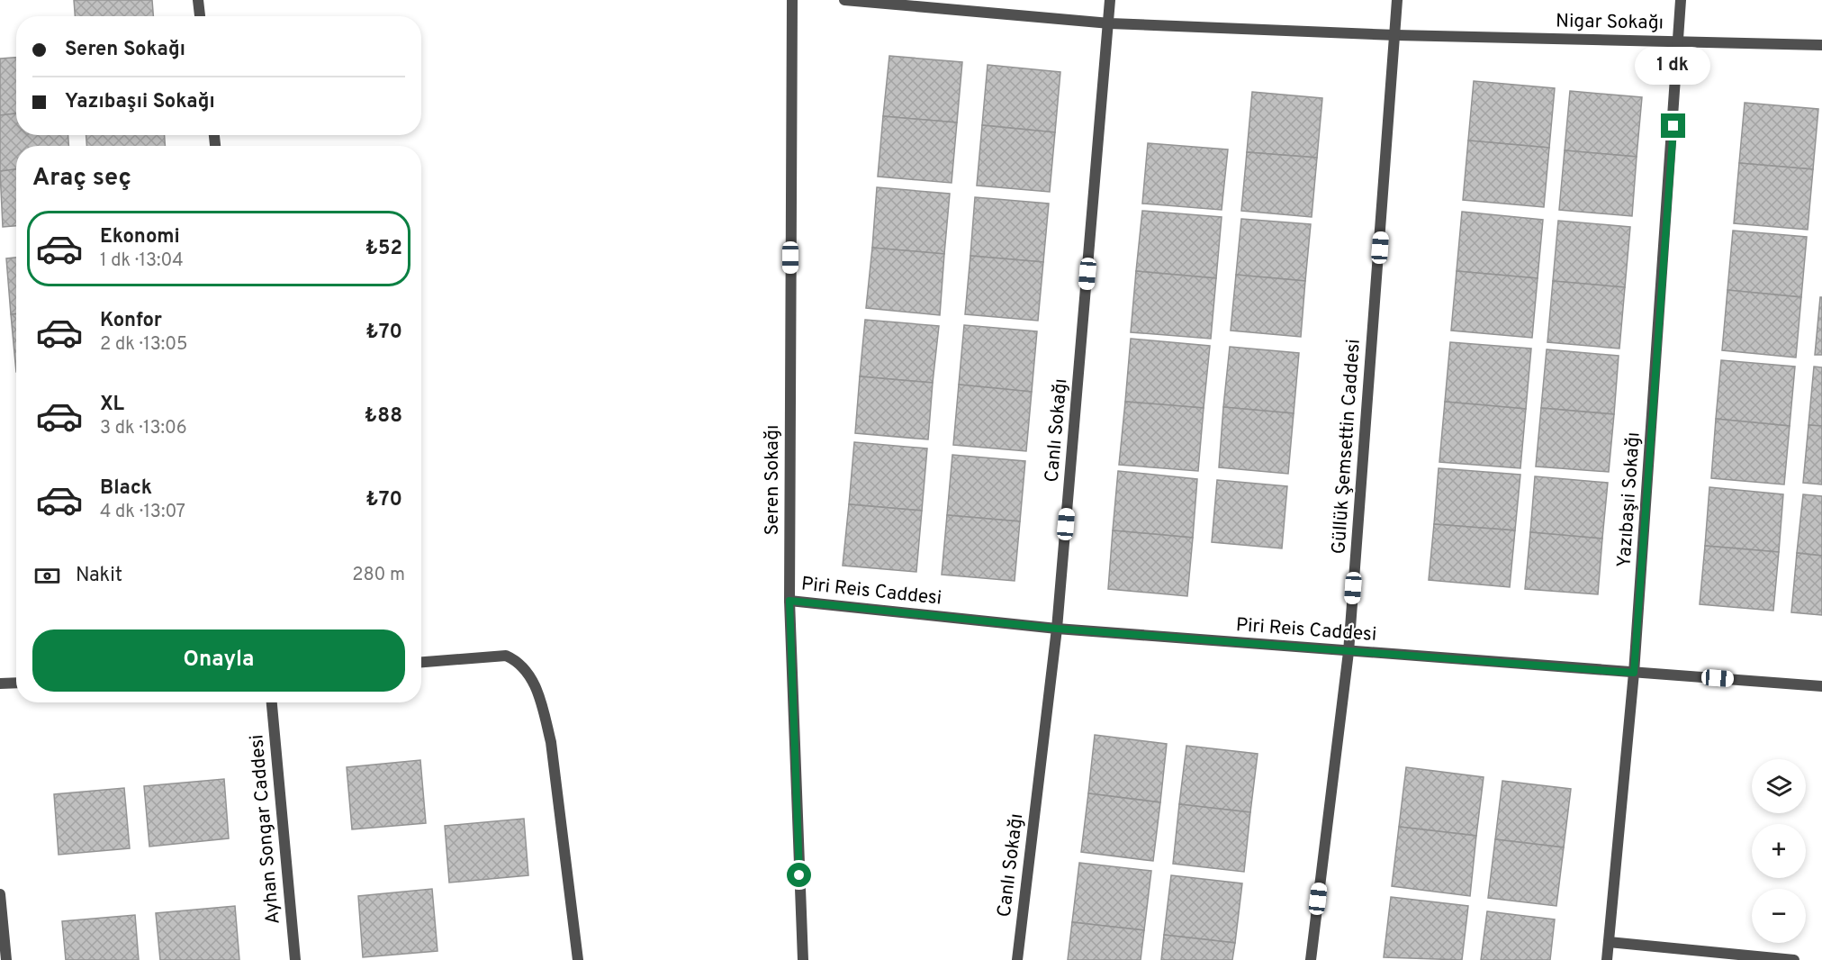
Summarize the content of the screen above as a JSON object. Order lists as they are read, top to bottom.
{
  "streets": {
    "street": [
      "Nigar Sokağı",
      "Canlı Sokağı",
      "Güllük Şemsettin Caddesi",
      "Seren Sokağı",
      "Yazıbaşıi Sokağı",
      "Piri Reis Caddesi",
      "Ayhan Songar Caddesi"
    ]
  },
  "crossings": [
    ["Nigar Sokağı", "Canlı Sokağı"],
    ["Nigar Sokağı", "Güllük Şemsettin Caddesi"],
    ["Nigar Sokağı", "Yazıbaşıi Sokağı"],
    ["Canlı Sokağı", "Piri Reis Caddesi"],
    ["Güllük Şemsettin Caddesi", "Piri Reis Caddesi"],
    ["Seren Sokağı", "Piri Reis Caddesi"],
    ["Yazıbaşıi Sokağı", "Piri Reis Caddesi"]
  ],
  "page": {
    "banner": ["Seren Sokağı", "Yazıbaşıi Sokağı"],
    "bubble": "1 dk",
    "heading": "Araç seç",
    "list": [
      {
        "name": "Ekonomi",
        "note": "1 dk · 13:04",
        "value": "₺52"
      },
      {
        "name": "Konfor",
        "note": "2 dk · 13:05",
        "value": "₺70"
      },
      {
        "name": "XL",
        "note": "3 dk · 13:06",
        "value": "₺88"
      },
      {
        "name": "Black",
        "note": "4 dk · 13:07",
        "value": "₺70"
      }
    ],
    "pay": ["Nakit", "280 m"],
    "buttons": "Onayla",
    "map_buttons": ["+", "−"]
  }
}
